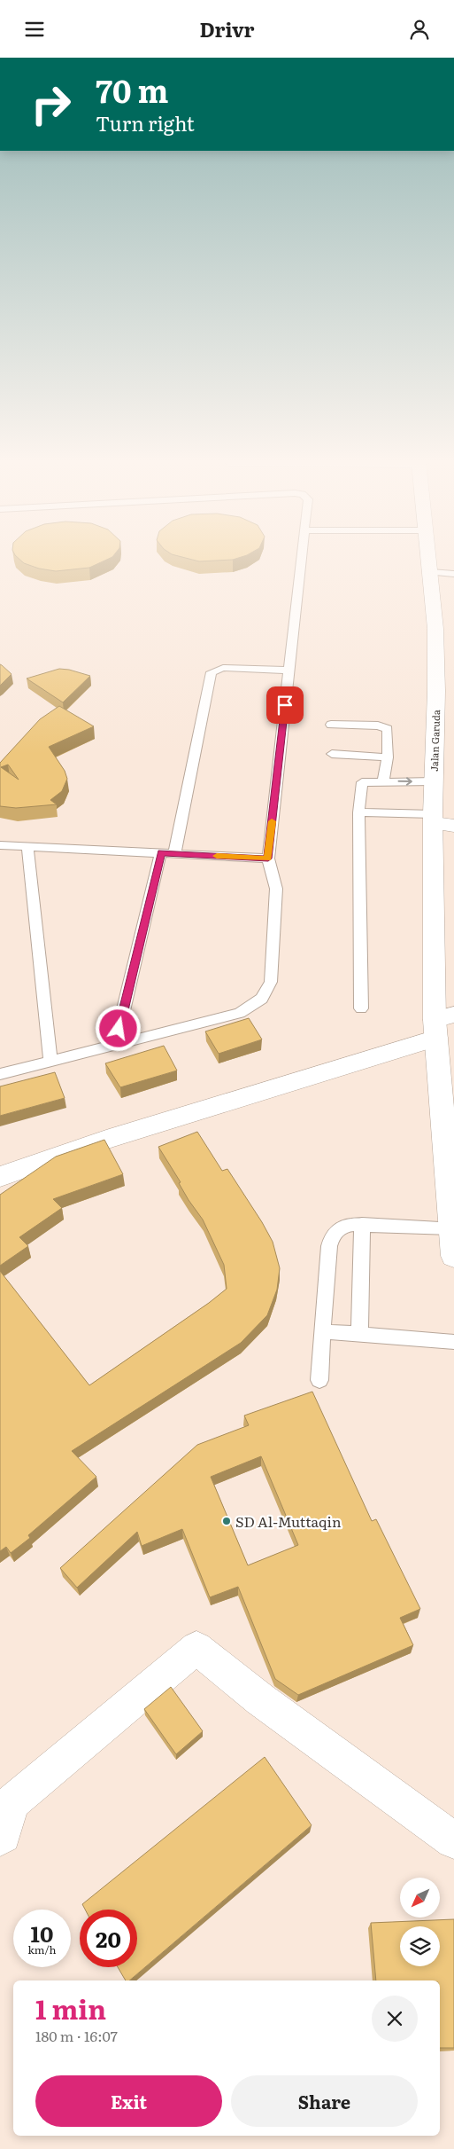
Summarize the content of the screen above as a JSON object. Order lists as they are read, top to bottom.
{
  "streets": {
    "main road": ["Jalan Garuda"]
  },
  "places": ["SD Al-Muttaqin"],
  "north": "bottom left",
  "page": {
    "header": "Drivr",
    "turn": ["70 m", "Turn right"],
    "speed": "10 km/h",
    "limit": "20",
    "heading": ["1 min", "180 m · 16:07"],
    "buttons": ["Exit", "Share"]
  }
}
